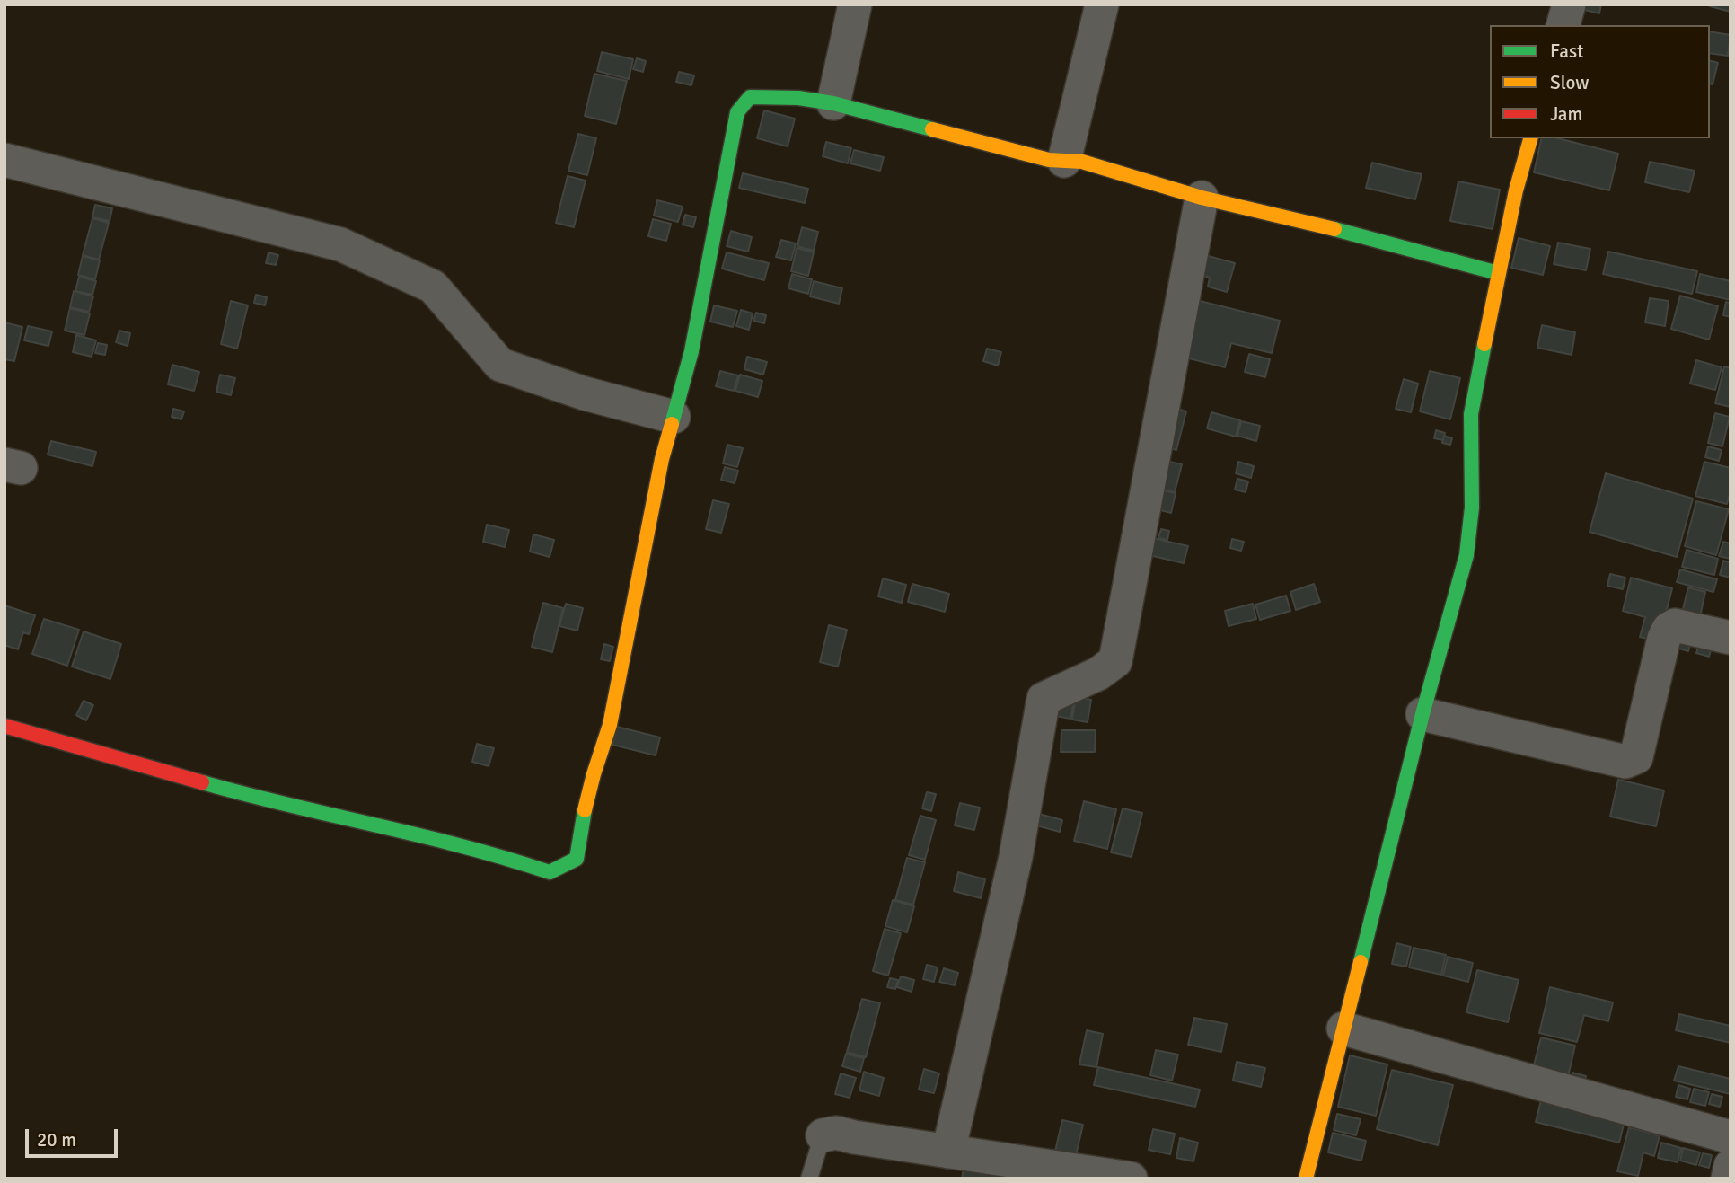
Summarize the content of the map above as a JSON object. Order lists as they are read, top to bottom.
{
  "legend": ["Fast", "Slow", "Jam"],
  "scale_bar": "20 m"
}
